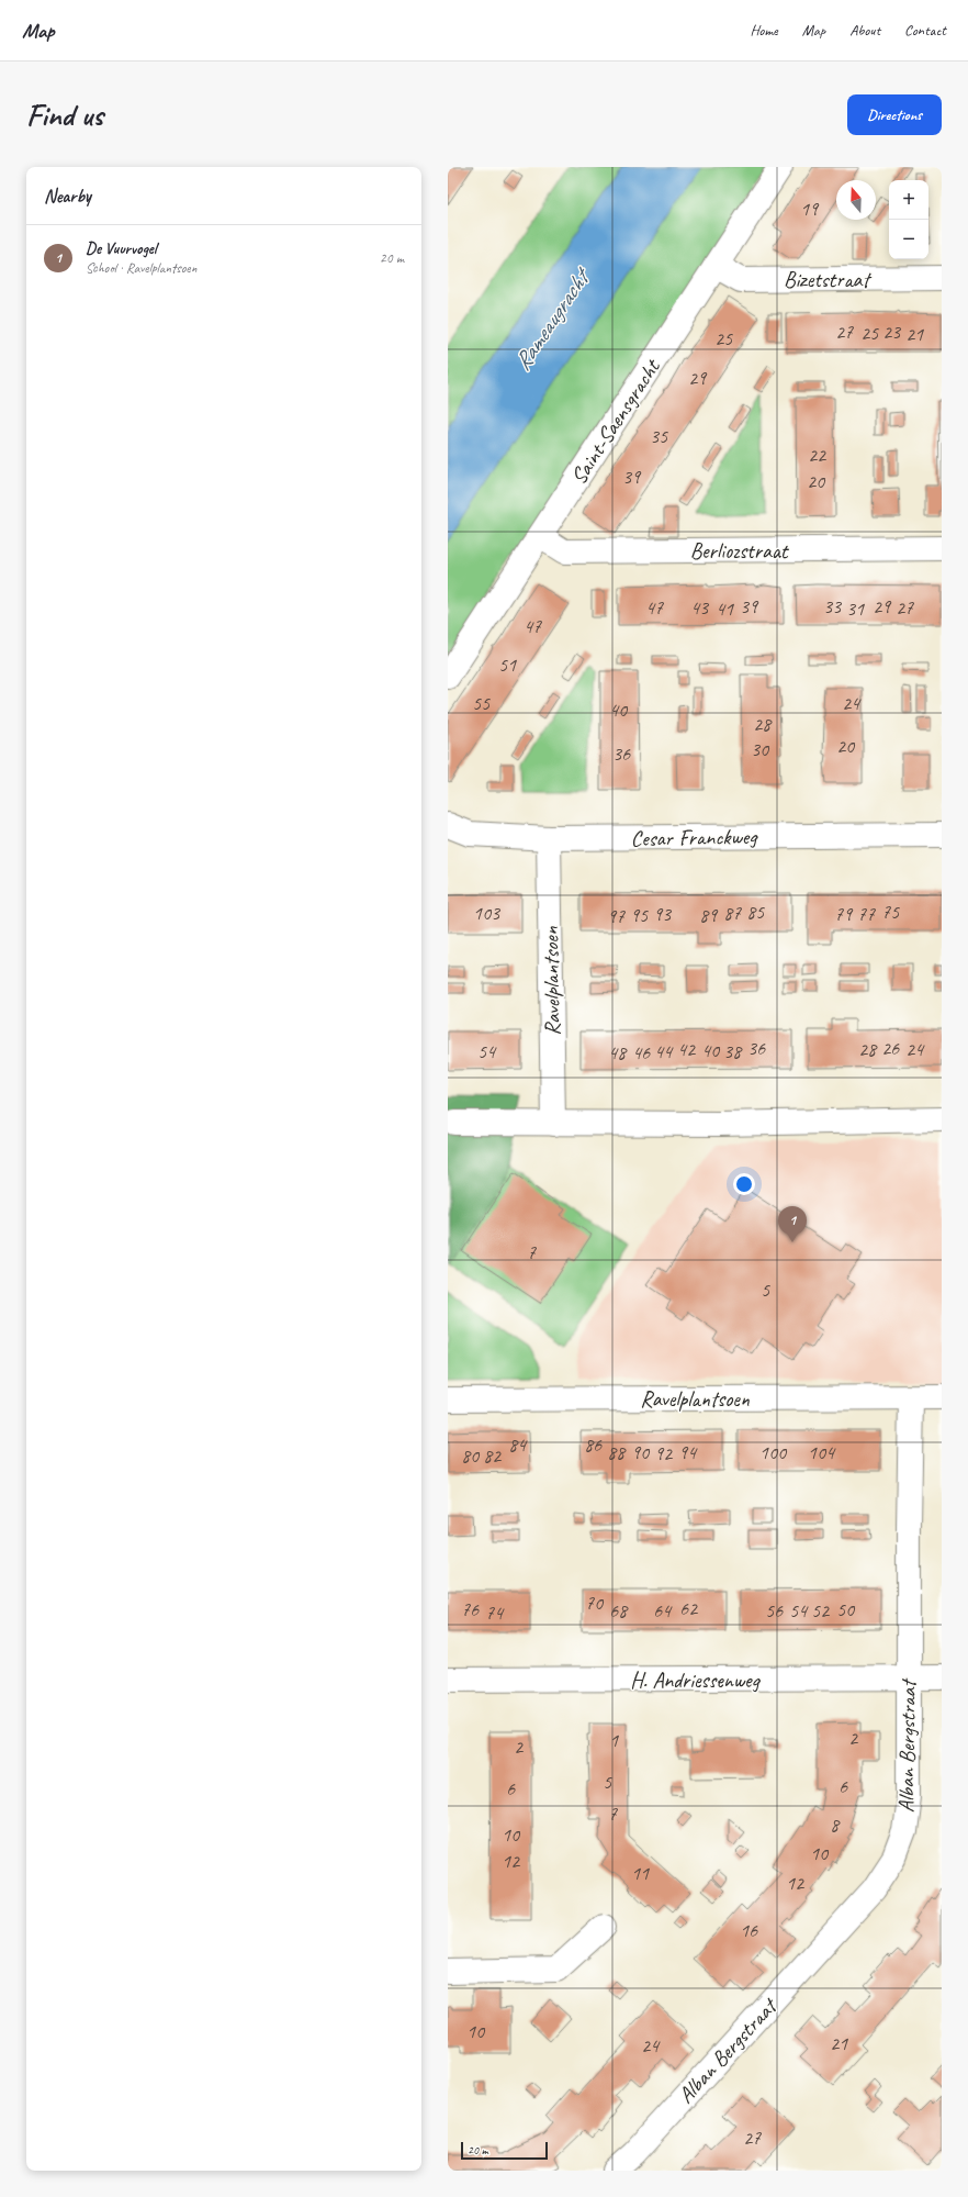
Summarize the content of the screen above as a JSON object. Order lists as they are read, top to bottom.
{
  "streets": {
    "street": [
      "Bizetstraat",
      "Saint-Saensgracht",
      "Berliozstraat",
      "Cesar Franckweg",
      "Ravelplantsoen",
      "H. Andriessenweg",
      "Alban Bergstraat"
    ]
  },
  "crossings": [
    ["Bizetstraat", "Saint-Saensgracht"],
    ["Saint-Saensgracht", "Berliozstraat"],
    ["Cesar Franckweg", "Ravelplantsoen"],
    ["Ravelplantsoen", "Alban Bergstraat"],
    ["H. Andriessenweg", "Alban Bergstraat"]
  ],
  "water": ["Rameaugracht"],
  "house_numbers": [
    "19",
    "27",
    "23",
    "25",
    "21",
    "25",
    "29",
    "35",
    "22",
    "39",
    "20",
    "39",
    "33",
    "29",
    "47",
    "43",
    "27",
    "41",
    "31",
    "47",
    "51",
    "55",
    "24",
    "40",
    "28",
    "20",
    "30",
    "36",
    "85",
    "75",
    "103",
    "87",
    "93",
    "79",
    "77",
    "95",
    "89",
    "97",
    "36",
    "26",
    "42",
    "28",
    "24",
    "40",
    "54",
    "44",
    "38",
    "48",
    "46",
    "7",
    "5",
    "84",
    "86",
    "88",
    "90",
    "94",
    "100",
    "104",
    "92",
    "80",
    "82",
    "70",
    "62",
    "76",
    "50",
    "68",
    "64",
    "56",
    "54",
    "52",
    "74",
    "2",
    "1",
    "2",
    "5",
    "6",
    "6",
    "7",
    "8",
    "10",
    "10",
    "12",
    "11",
    "12",
    "16",
    "10",
    "21",
    "24",
    "27"
  ],
  "scale_bar": "20 m",
  "north": "top",
  "page": {
    "header": "Map",
    "nav": [
      "Home",
      "Map",
      "About",
      "Contact"
    ],
    "buttons": "Directions",
    "title": "Find us",
    "heading": "Nearby",
    "map_buttons": ["+", "−"],
    "list": [
      {
        "mark": "1",
        "name": "De Vuurvogel",
        "note": "School · Ravelplantsoen",
        "value": "20 m"
      }
    ],
    "pins": "1",
    "scale": "20 m"
  }
}
